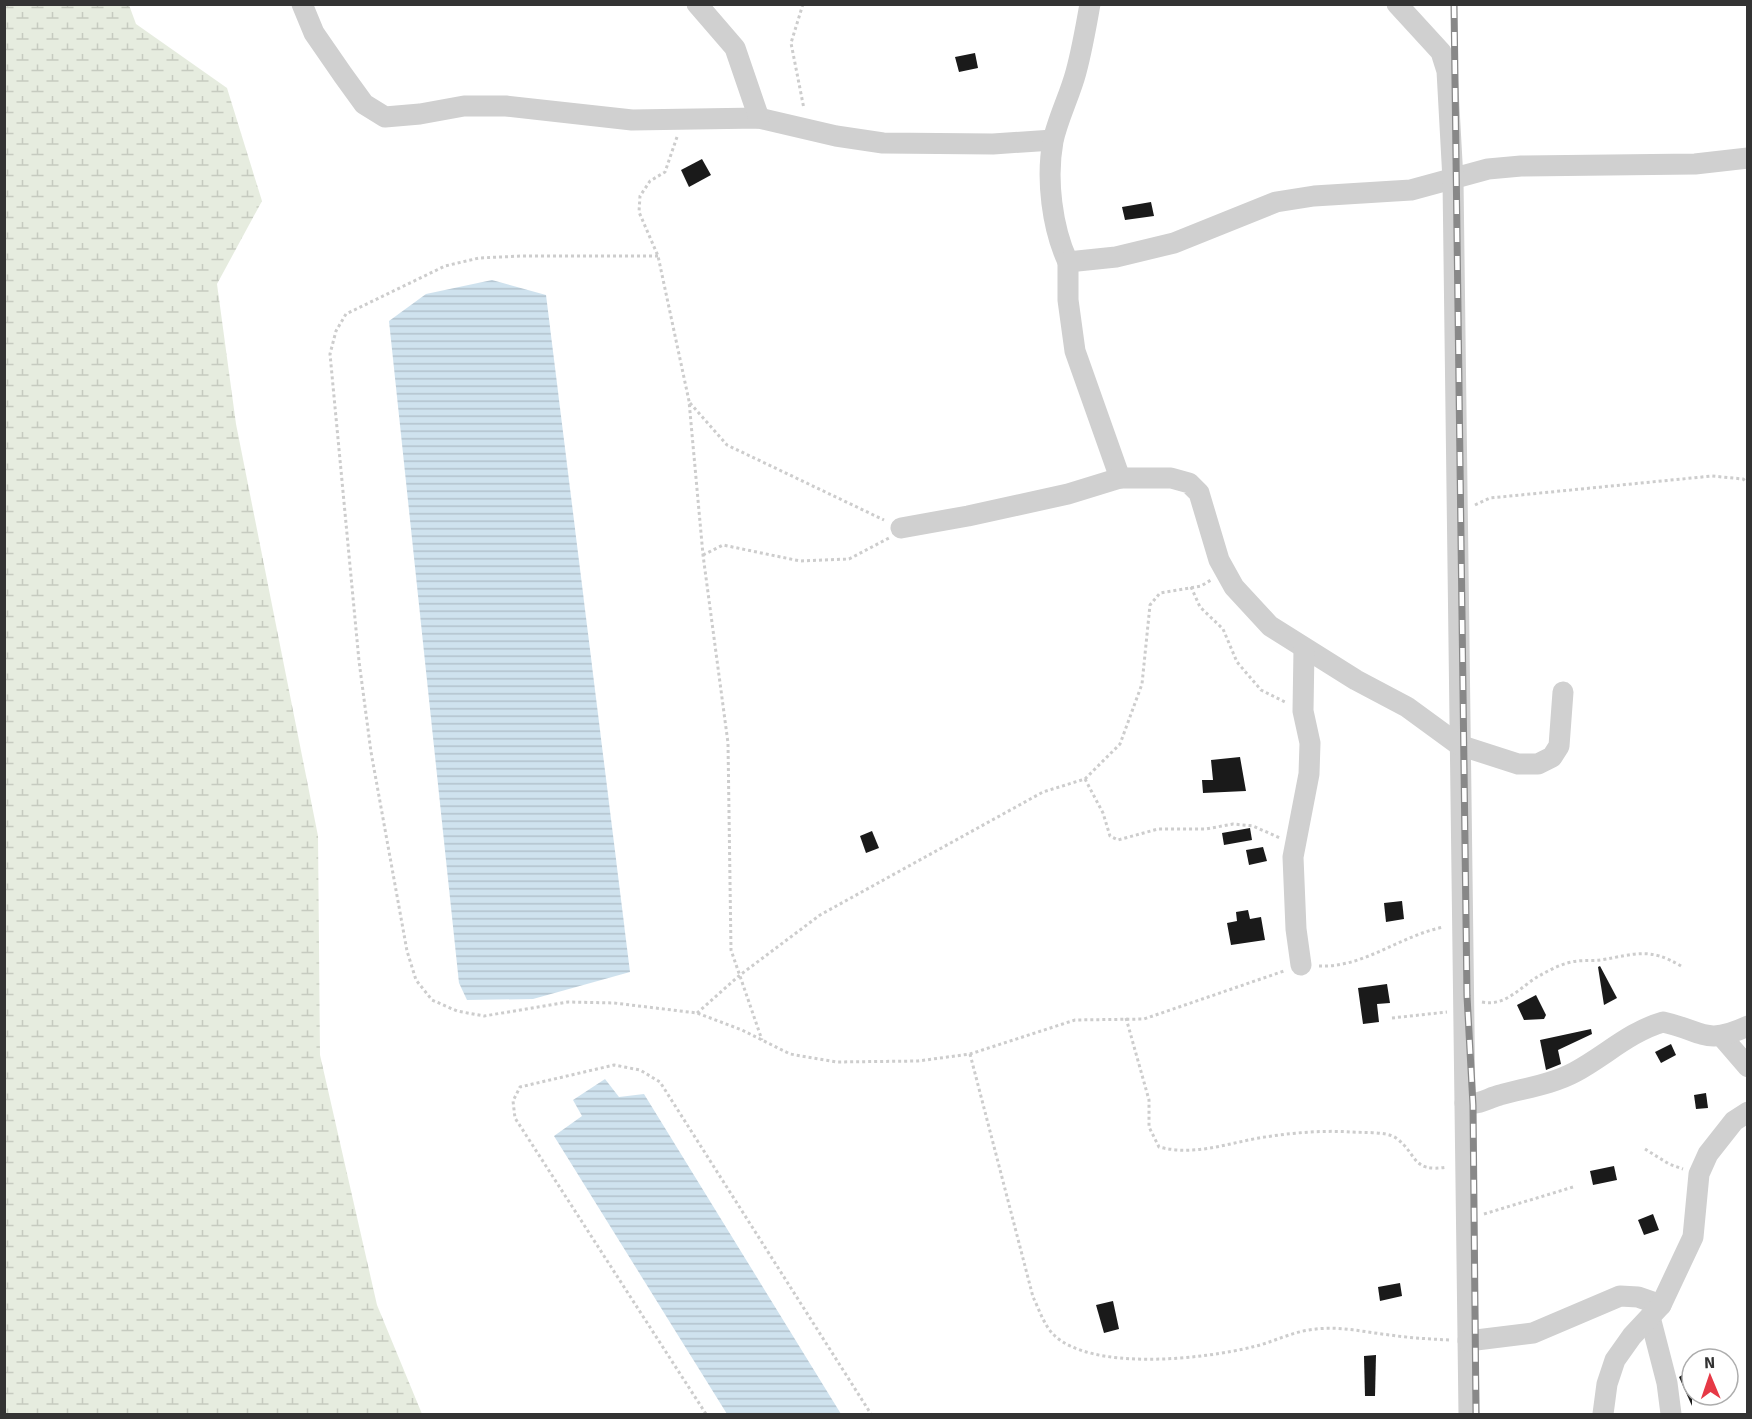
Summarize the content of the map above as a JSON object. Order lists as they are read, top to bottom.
{
  "north": "top"
}
